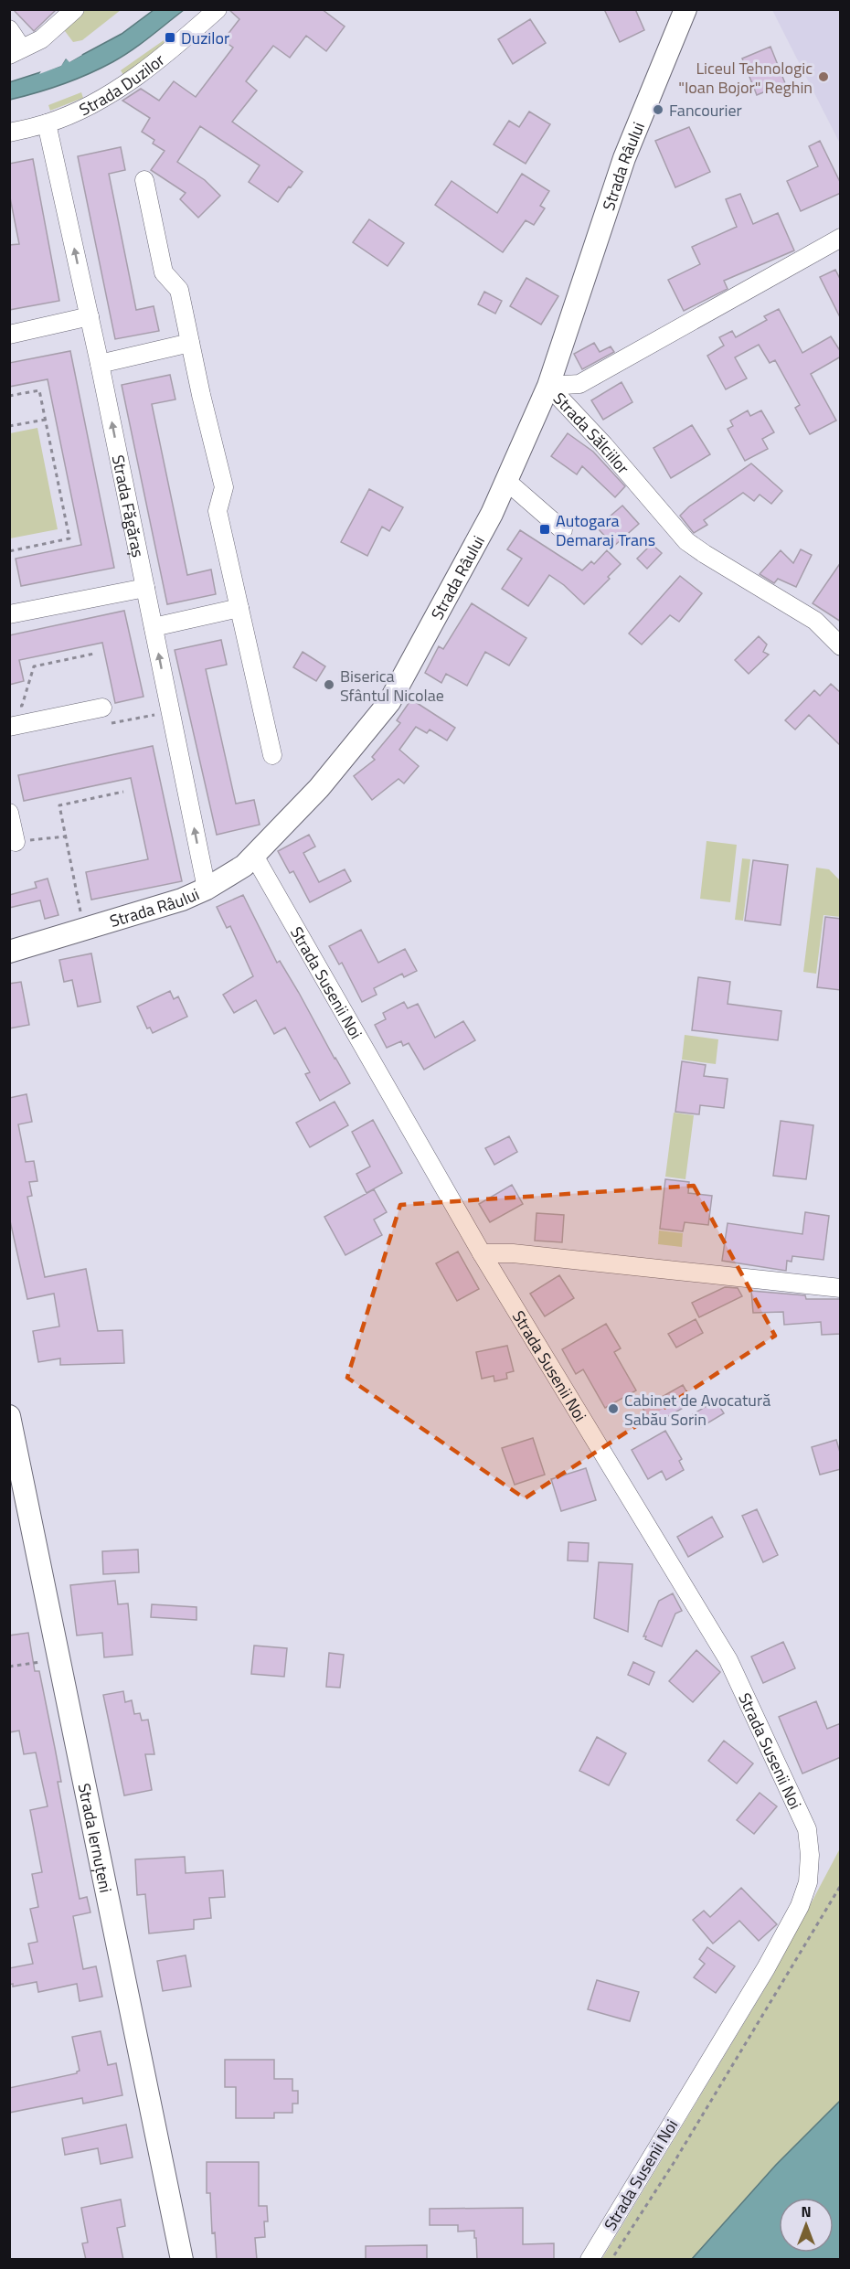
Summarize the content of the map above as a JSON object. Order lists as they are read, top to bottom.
{
  "streets": {
    "main road": ["Strada Râului", "Strada Iernuțeni"],
    "street": [
      "Strada Duzilor",
      "Strada Sălciilor",
      "Strada Făgăraș",
      "Strada Susenii Noi"
    ]
  },
  "crossings": [
    ["Strada Duzilor", "Strada Făgăraș"],
    ["Strada Râului", "Strada Sălciilor"],
    ["Strada Râului", "Strada Făgăraș"],
    ["Strada Râului", "Strada Susenii Noi"]
  ],
  "places": {
    "transit": ["Duzilor", "Autogara Demaraj Trans"],
    "other": [
      "Liceul Tehnologic \"Ioan Bojor\" Reghin",
      "Fancourier",
      "Biserica Sfântul Nicolae",
      "Cabinet de Avocatură Sabău Sorin"
    ]
  },
  "north": "top"
}
